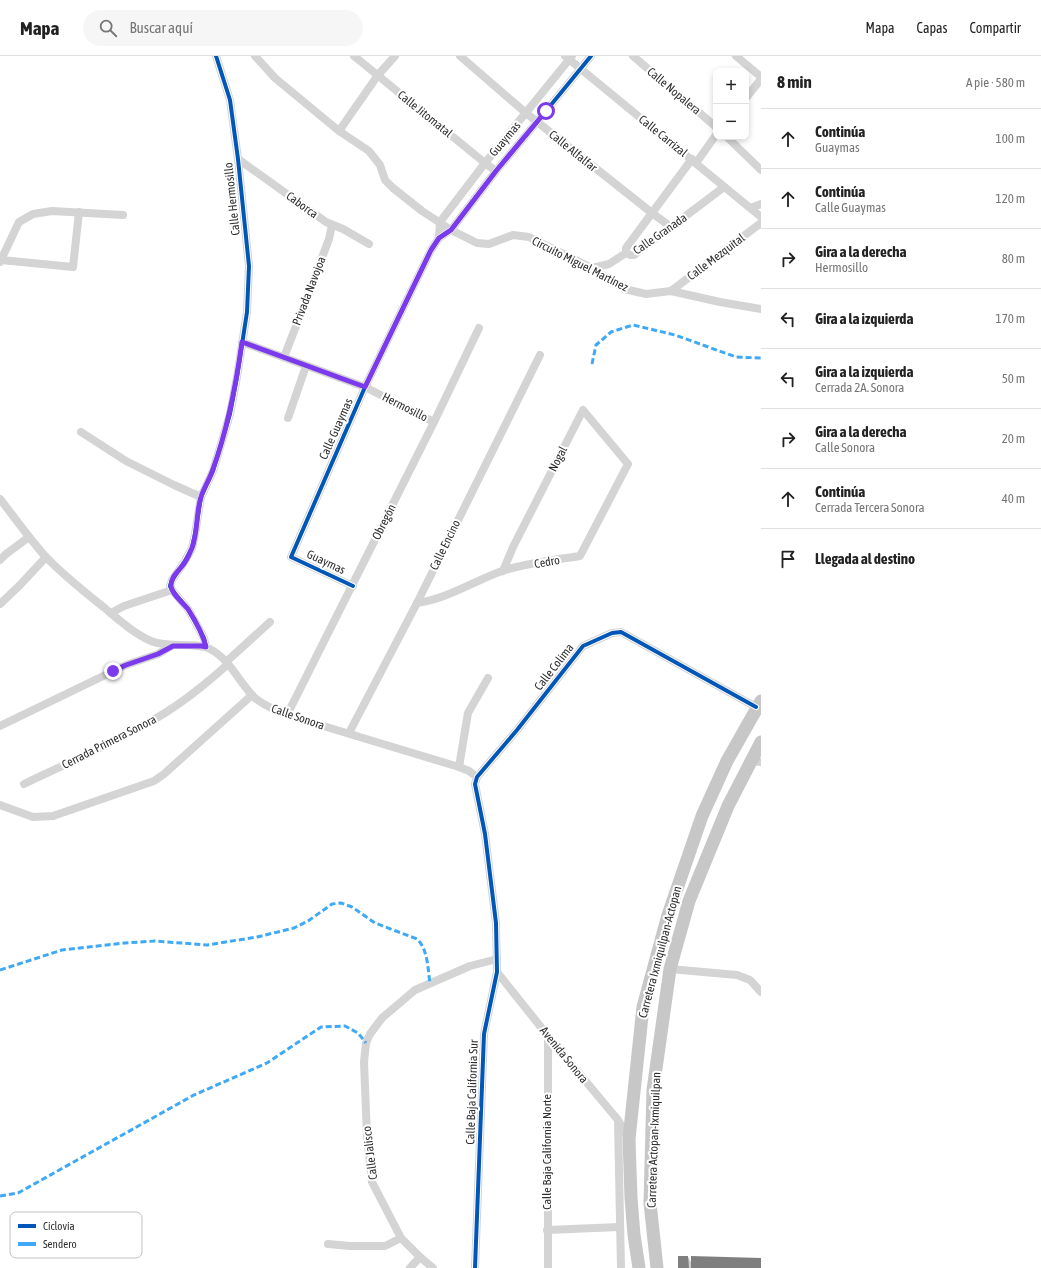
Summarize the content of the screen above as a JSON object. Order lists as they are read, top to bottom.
{
  "streets": {
    "main road": ["Carretera Ixmiquilpan-Actopan", "Carretera Actopan-Ixmiquilpan"],
    "street": [
      "Calle Nopalera",
      "Calle Jitomatal",
      "Calle Carrizal",
      "Guaymas",
      "Calle Alfalfar",
      "Calle Hermosillo",
      "Caborca",
      "Calle Granada",
      "Calle Mezquital",
      "Circuito Miguel Martínez",
      "Privada Navojoa",
      "Hermosillo",
      "Calle Guaymas",
      "Nogal",
      "Obregón",
      "Calle Encino",
      "Cedro",
      "Calle Colima",
      "Calle Sonora",
      "Cerrada Primera Sonora",
      "Avenida Sonora",
      "Calle Baja California Sur",
      "Calle Baja California Norte",
      "Calle Jalisco"
    ]
  },
  "crossings": [
    ["Calle Jitomatal", "Guaymas"],
    ["Calle Carrizal", "Guaymas"],
    ["Calle Carrizal", "Calle Granada"],
    ["Guaymas", "Calle Alfalfar"],
    ["Guaymas", "Circuito Miguel Martínez"],
    ["Guaymas", "Calle Guaymas"],
    ["Guaymas", "Obregón"],
    ["Calle Alfalfar", "Calle Granada"],
    ["Calle Hermosillo", "Caborca"],
    ["Calle Hermosillo", "Hermosillo"],
    ["Caborca", "Privada Navojoa"],
    ["Calle Granada", "Circuito Miguel Martínez"],
    ["Calle Mezquital", "Circuito Miguel Martínez"],
    ["Circuito Miguel Martínez", "Calle Guaymas"],
    ["Privada Navojoa", "Hermosillo"],
    ["Hermosillo", "Calle Guaymas"],
    ["Hermosillo", "Obregón"],
    ["Nogal", "Cedro"],
    ["Obregón", "Calle Sonora"],
    ["Calle Encino", "Cedro"],
    ["Calle Encino", "Calle Sonora"],
    ["Calle Colima", "Calle Sonora"],
    ["Calle Colima", "Carretera Ixmiquilpan-Actopan"],
    ["Calle Colima", "Calle Baja California Sur"],
    ["Calle Sonora", "Cerrada Primera Sonora"],
    ["Calle Sonora", "Calle Baja California Sur"],
    ["Carretera Ixmiquilpan-Actopan", "Avenida Sonora"],
    ["Avenida Sonora", "Calle Baja California Sur"],
    ["Avenida Sonora", "Calle Baja California Norte"],
    ["Calle Baja California Sur", "Calle Jalisco"]
  ],
  "legend": ["Ciclovía", "Sendero"],
  "page": {
    "header": "Mapa",
    "search": "Buscar aquí",
    "nav": ["Mapa", "Capas", "Compartir"],
    "heading": ["8 min", "A pie · 580 m"],
    "map_buttons": ["+", "−"],
    "list": [
      ["Continúa", "Guaymas", "100 m"],
      ["Continúa", "Calle Guaymas", "120 m"],
      ["Gira a la derecha", "Hermosillo", "80 m"],
      ["Gira a la izquierda", "170 m"],
      ["Gira a la izquierda", "Cerrada 2A. Sonora", "50 m"],
      ["Gira a la derecha", "Calle Sonora", "20 m"],
      ["Continúa", "Cerrada Tercera Sonora", "40 m"],
      "Llegada al destino"
    ]
  }
}
